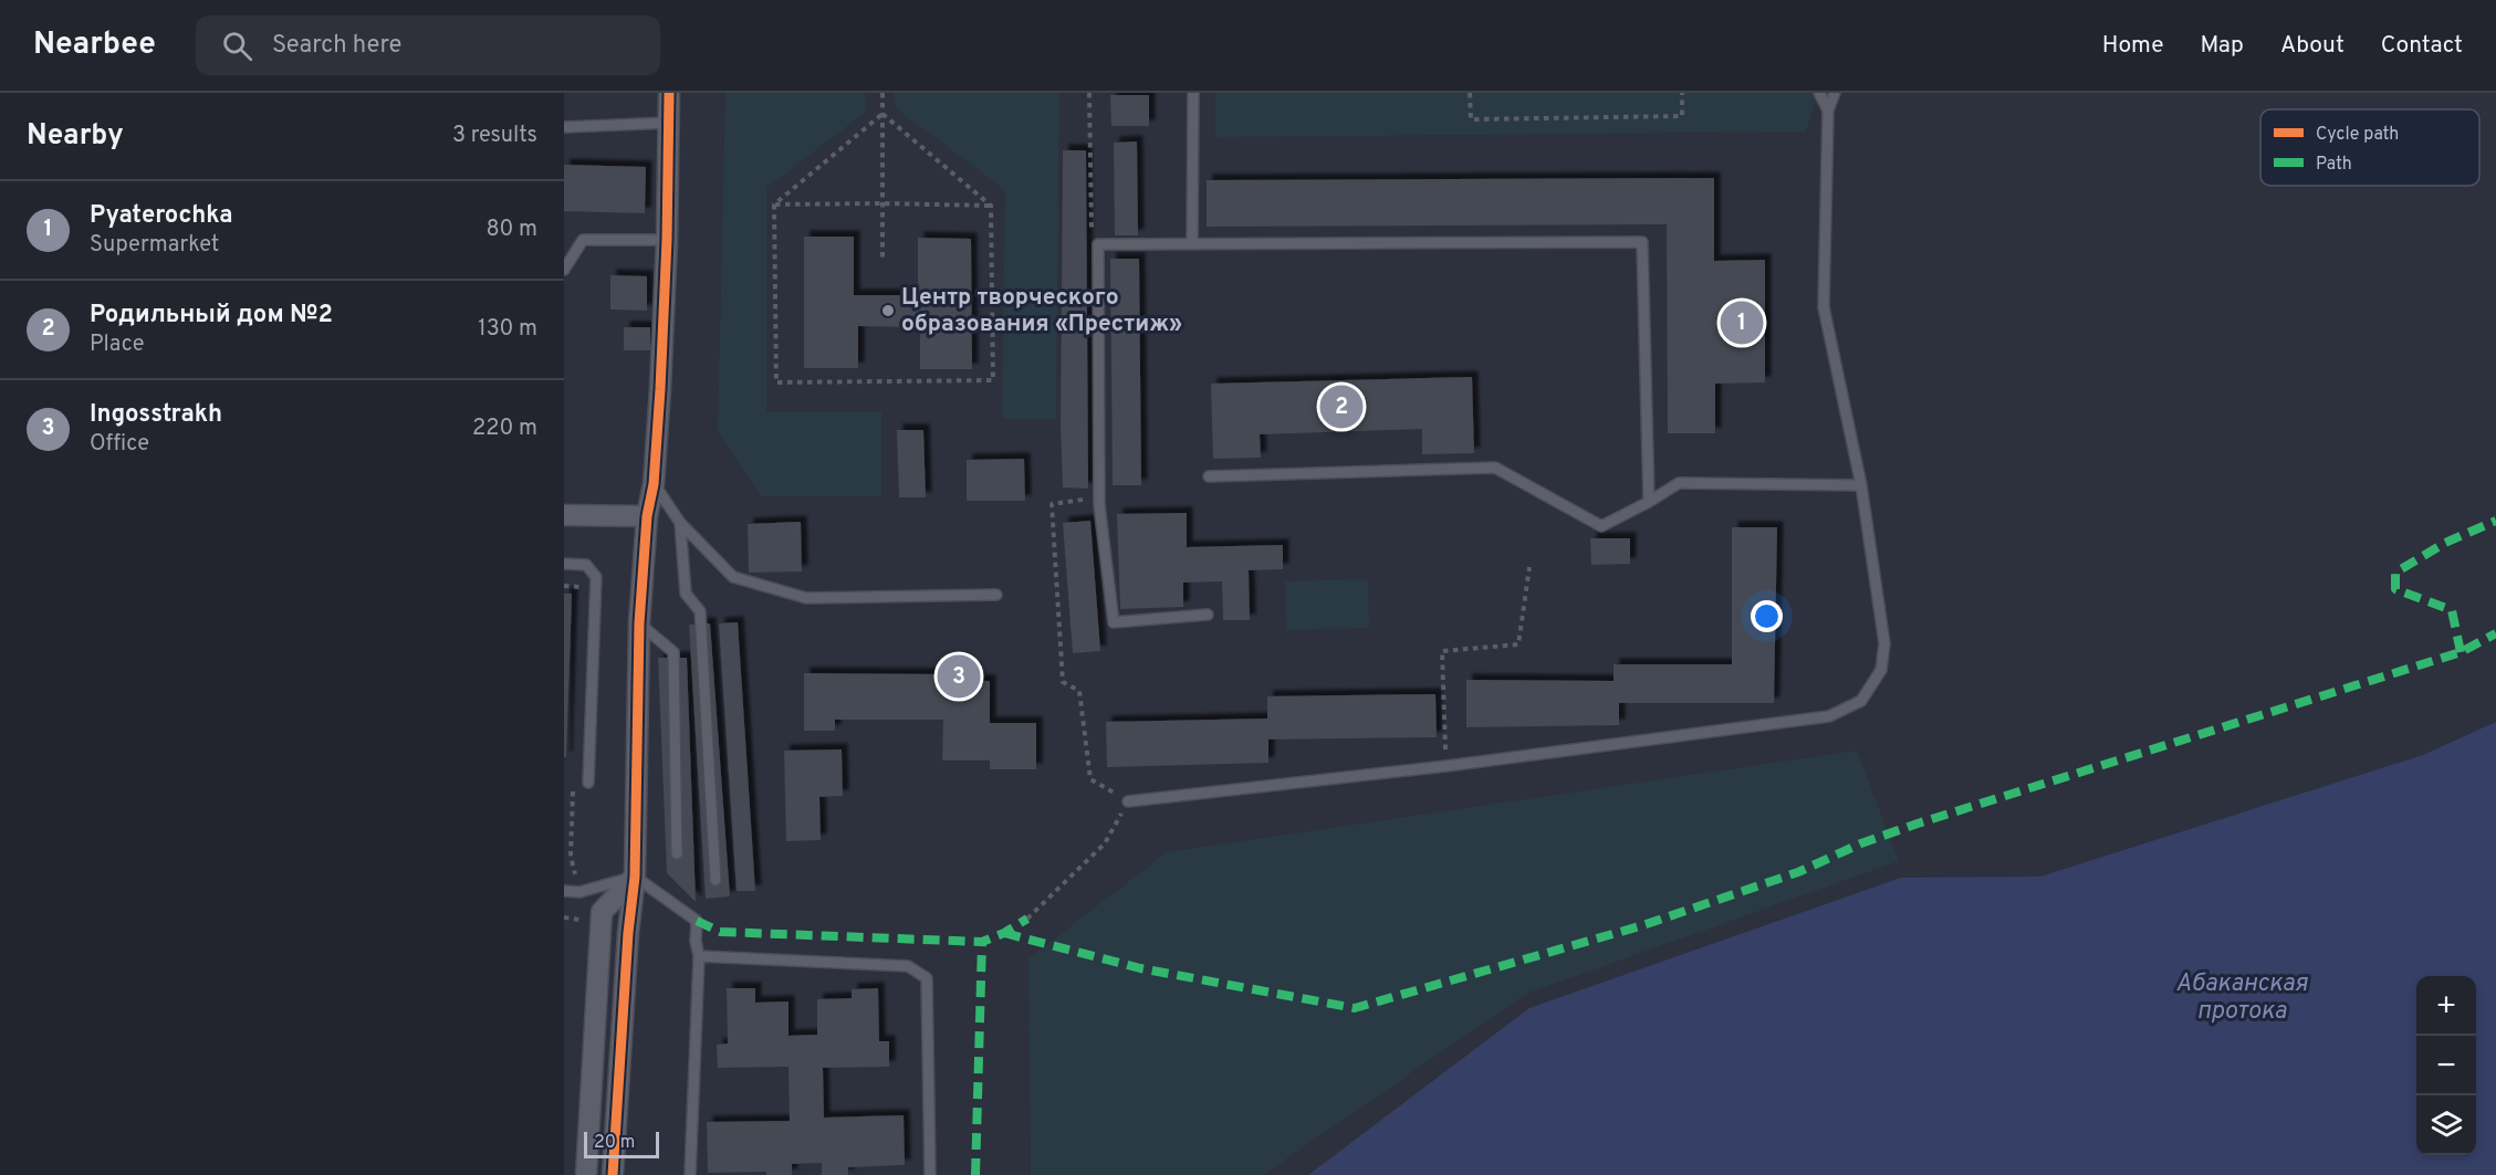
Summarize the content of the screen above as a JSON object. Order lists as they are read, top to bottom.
{
  "water": ["Абаканская протока"],
  "places": ["Центр творческого образования «Престиж»"],
  "legend": ["Cycle path", "Path"],
  "scale_bar": "20 m",
  "page": {
    "header": "Nearbee",
    "search": "Search here",
    "nav": [
      "Home",
      "Map",
      "About",
      "Contact"
    ],
    "heading": ["Nearby", "3 results"],
    "list": [
      {
        "mark": "1",
        "name": "Pyaterochka",
        "note": "Supermarket",
        "value": "80 m"
      },
      {
        "mark": "2",
        "name": "Родильный дом №2",
        "note": "Place",
        "value": "130 m"
      },
      {
        "mark": "3",
        "name": "Ingosstrakh",
        "note": "Office",
        "value": "220 m"
      }
    ],
    "pins": ["1", "2", "3"],
    "map_buttons": ["+", "−"],
    "scale": "20 m"
  }
}
